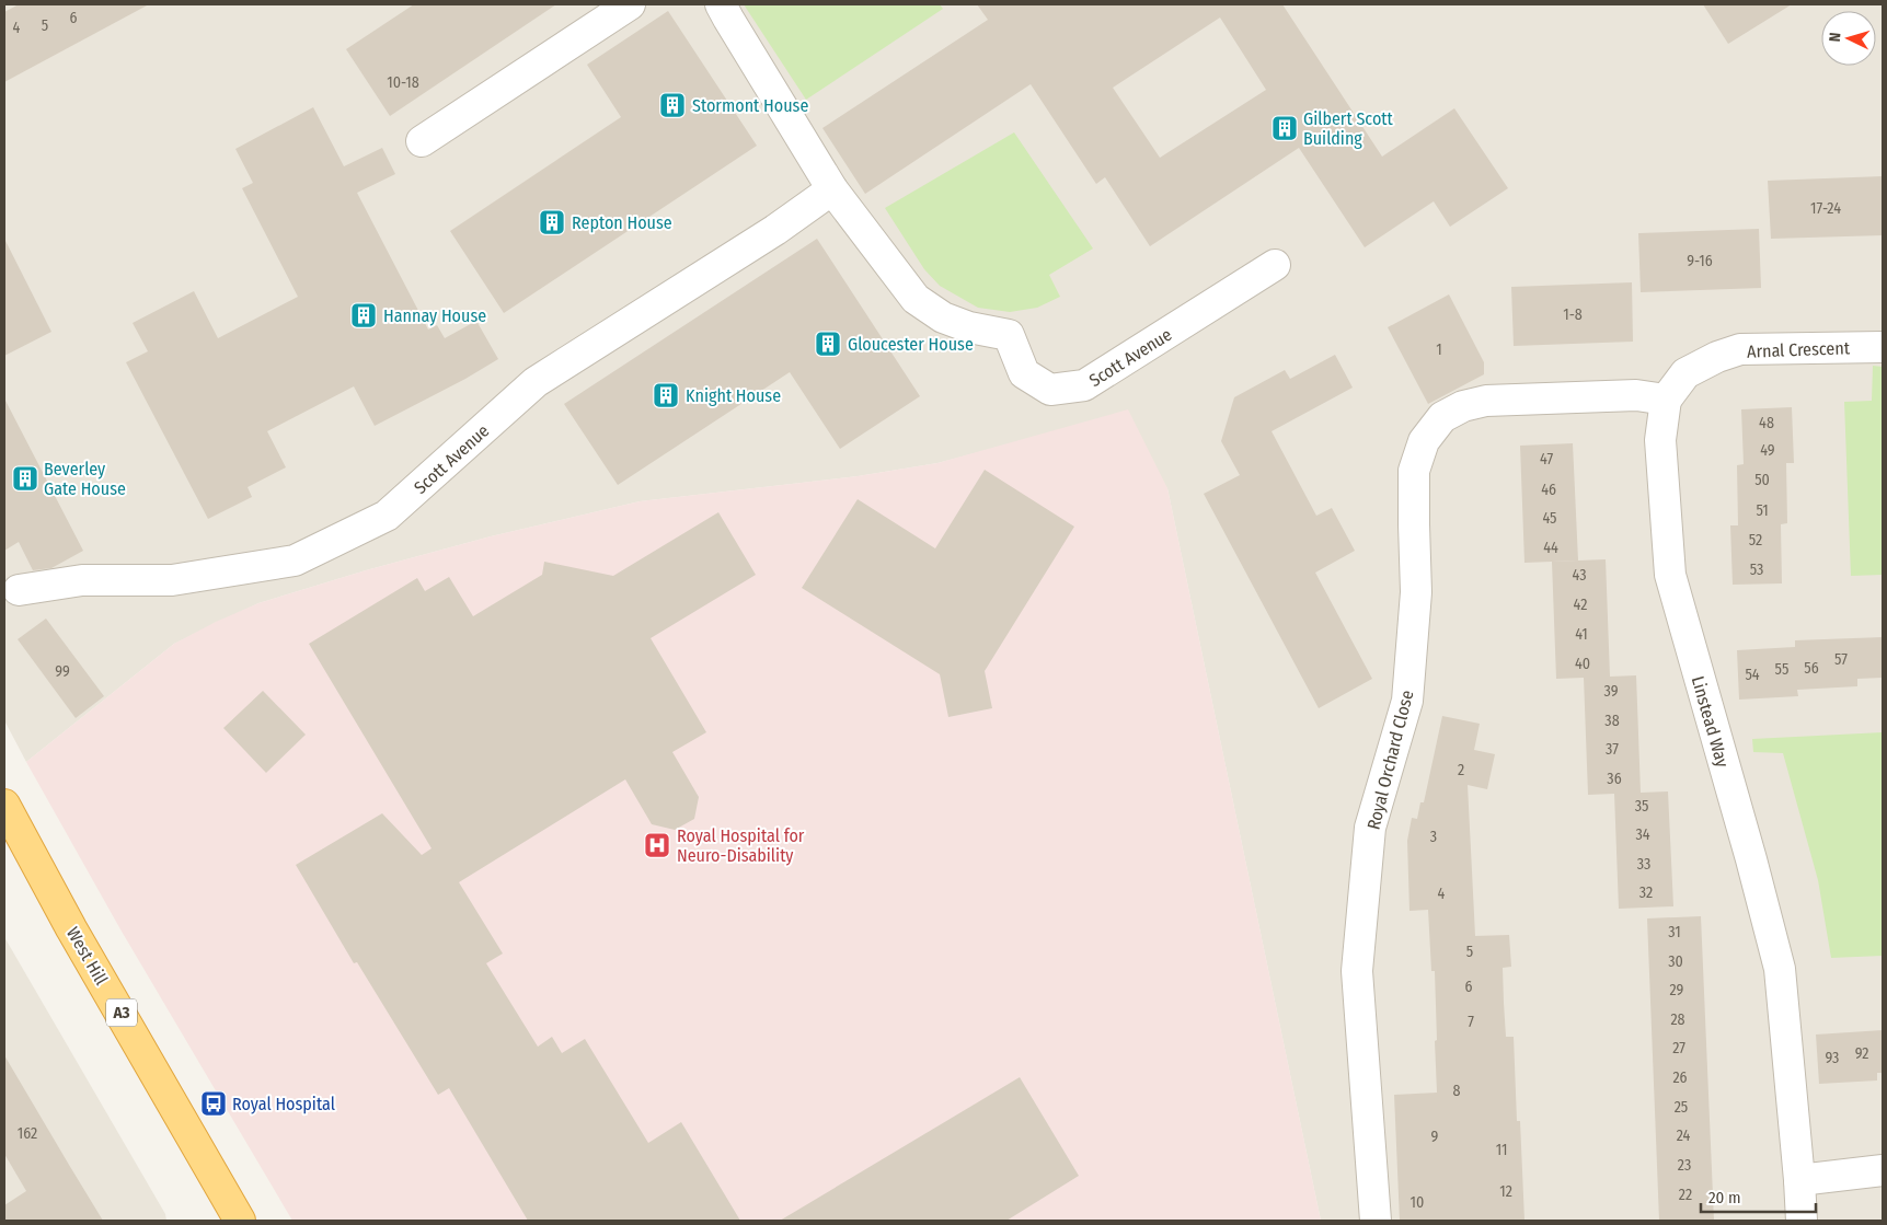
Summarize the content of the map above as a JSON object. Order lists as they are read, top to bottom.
{
  "streets": {
    "highway": ["West Hill", "A3"],
    "street": [
      "Arnal Crescent",
      "Scott Avenue",
      "Linstead Way",
      "Royal Orchard Close"
    ]
  },
  "crossings": [
    ["Arnal Crescent", "Linstead Way"],
    ["Arnal Crescent", "Royal Orchard Close"],
    ["Linstead Way", "Royal Orchard Close"]
  ],
  "places": {
    "building": [
      "Stormont House",
      "Gilbert Scott Building",
      "Repton House",
      "Hannay House",
      "Gloucester House",
      "Knight House",
      "Beverley Gate House"
    ],
    "hospital": ["Royal Hospital for Neuro-Disability"],
    "bus stop": ["Royal Hospital"]
  },
  "house_numbers": [
    "6",
    "5",
    "4",
    "10-18",
    "17-24",
    "9-16",
    "1-8",
    "1",
    "48",
    "49",
    "47",
    "50",
    "46",
    "51",
    "45",
    "52",
    "44",
    "53",
    "43",
    "42",
    "41",
    "57",
    "40",
    "56",
    "55",
    "99",
    "54",
    "39",
    "38",
    "37",
    "2",
    "36",
    "35",
    "34",
    "3",
    "33",
    "32",
    "4",
    "31",
    "5",
    "30",
    "6",
    "29",
    "28",
    "7",
    "27",
    "92",
    "93",
    "26",
    "8",
    "25",
    "162",
    "24",
    "9",
    "11",
    "23",
    "12",
    "22",
    "10"
  ],
  "scale_bar": "20 m",
  "north": "left"
}
